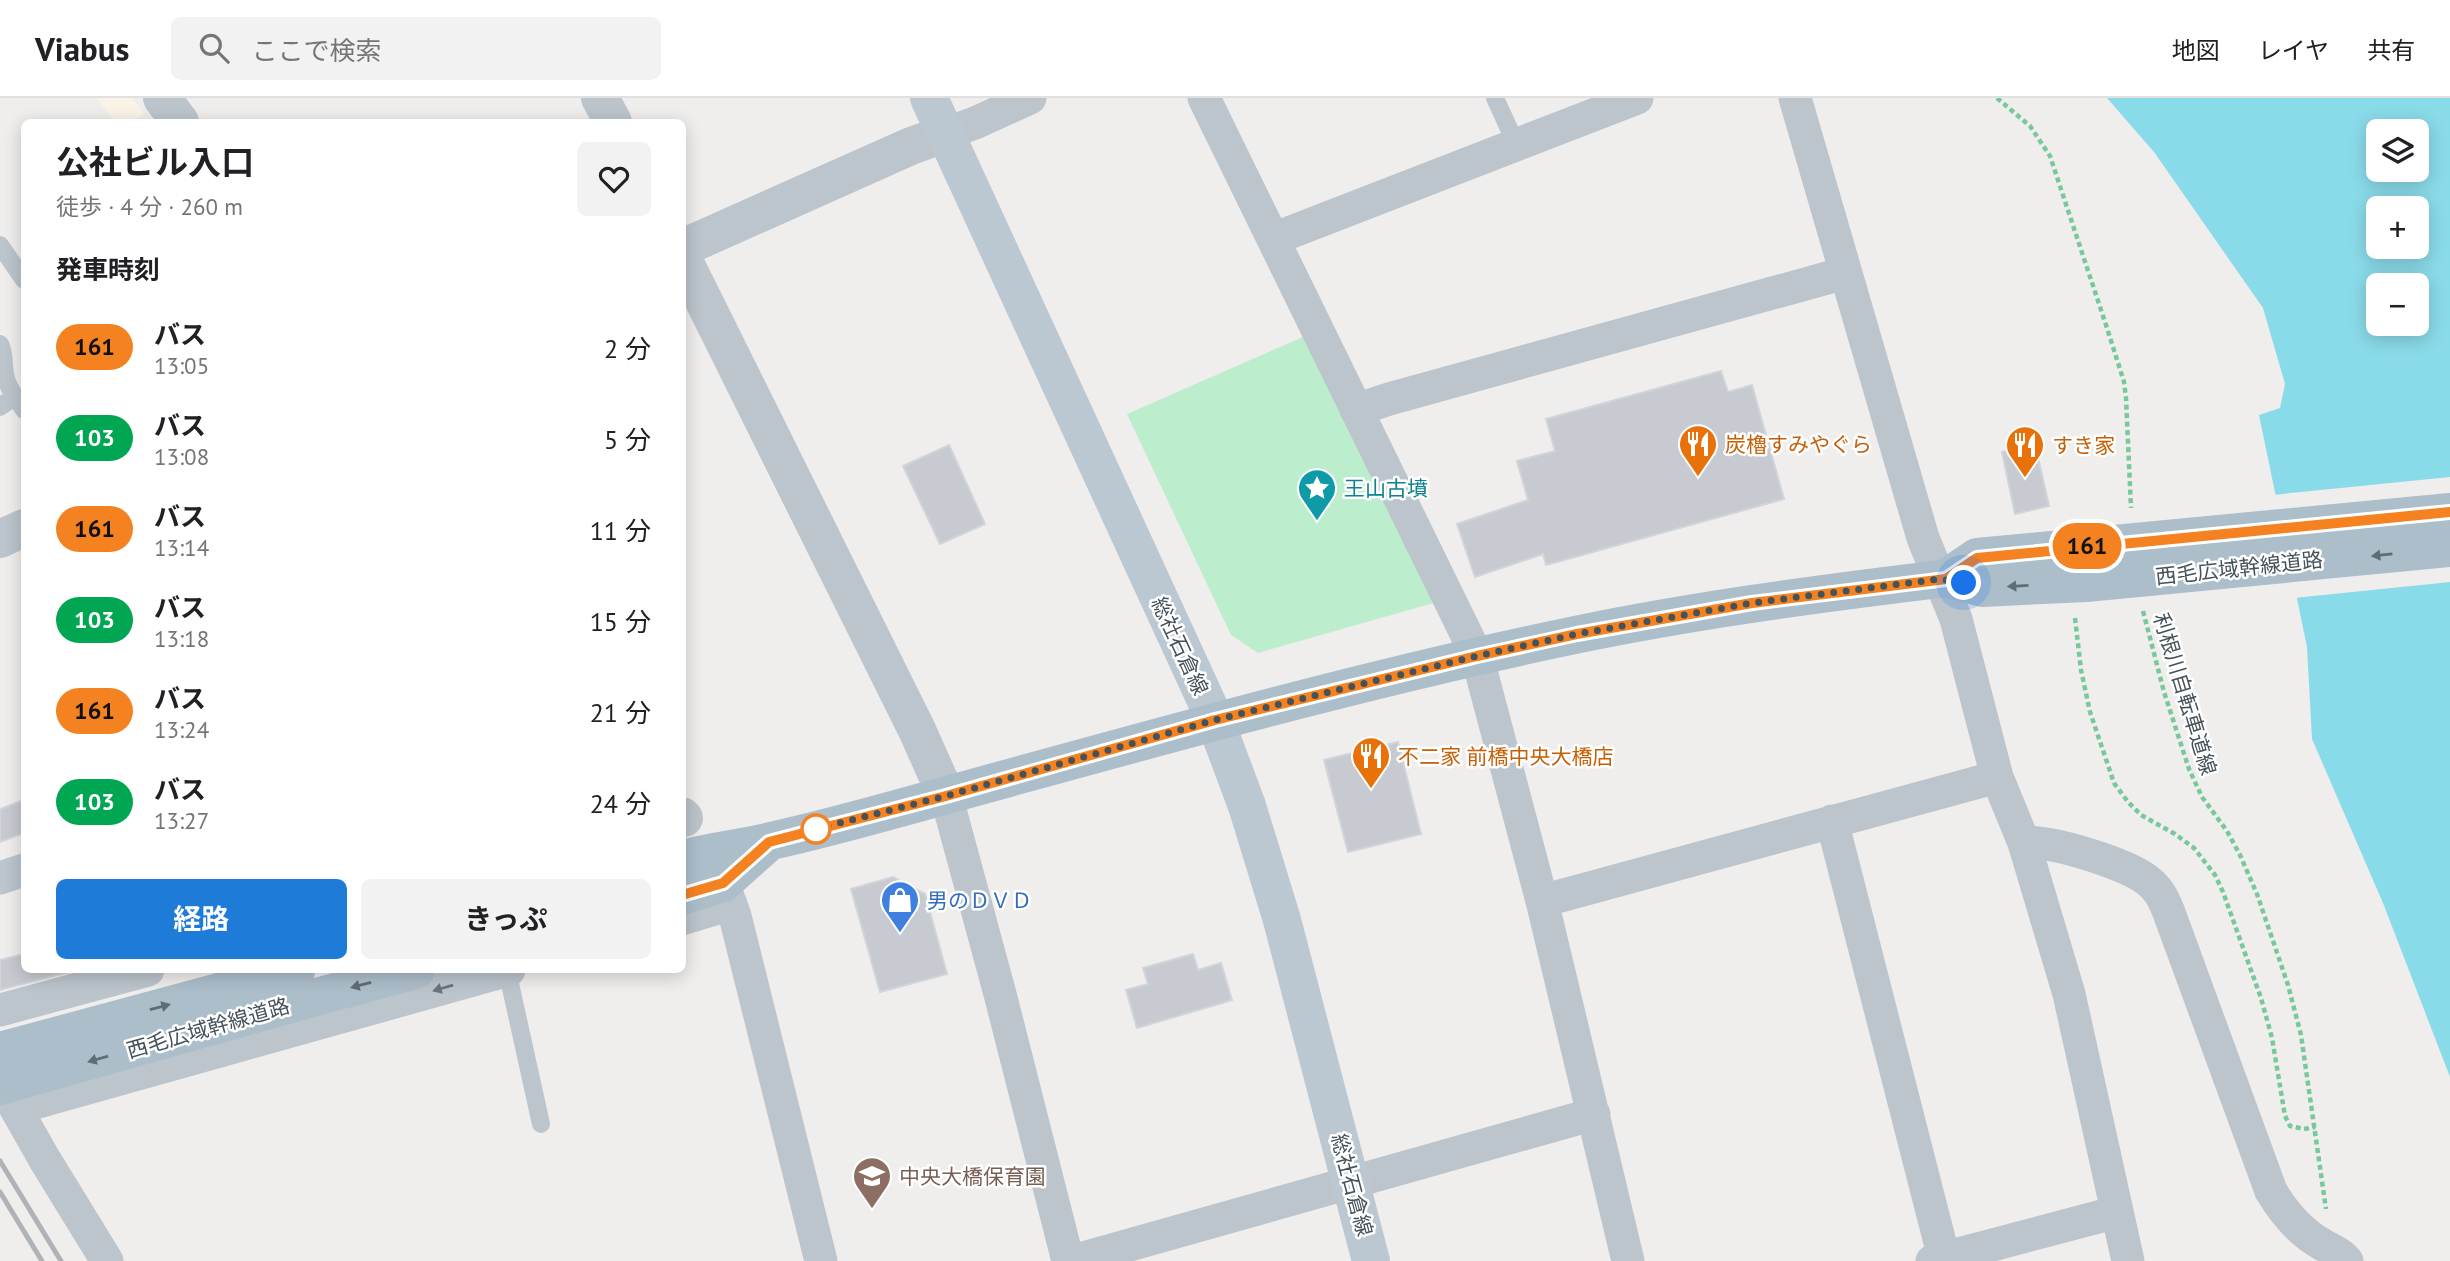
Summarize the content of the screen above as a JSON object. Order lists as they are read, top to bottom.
{
  "streets": {
    "main road": ["西毛広域幹線道路", "総社石倉線"],
    "path": ["利根川自転車道線"]
  },
  "crossings": [
    ["西毛広域幹線道路", "総社石倉線"]
  ],
  "places": {
    "restaurant": ["炭櫓すみやぐら", "すき家", "不二家 前橋中央大橋店"],
    "place": ["王山古墳"],
    "shop": ["男のＤＶＤ"],
    "school or university": ["中央大橋保育園"]
  },
  "lines": ["bus line 161"],
  "page": {
    "header": "Viabus",
    "search": "ここで検索",
    "nav": ["地図", "レイヤ", "共有"],
    "on_map": "161",
    "map_buttons": ["+", "−"],
    "heading": [
      ["公社ビル入口", "徒歩 · 4 分 · 260 m"],
      "発車時刻"
    ],
    "list": [
      {
        "mark": "161",
        "name": "バス",
        "note": "13:05",
        "value": "2 分"
      },
      {
        "mark": "103",
        "name": "バス",
        "note": "13:08",
        "value": "5 分"
      },
      {
        "mark": "161",
        "name": "バス",
        "note": "13:14",
        "value": "11 分"
      },
      {
        "mark": "103",
        "name": "バス",
        "note": "13:18",
        "value": "15 分"
      },
      {
        "mark": "161",
        "name": "バス",
        "note": "13:24",
        "value": "21 分"
      },
      {
        "mark": "103",
        "name": "バス",
        "note": "13:27",
        "value": "24 分"
      }
    ],
    "buttons": ["経路", "きっぷ"]
  }
}
